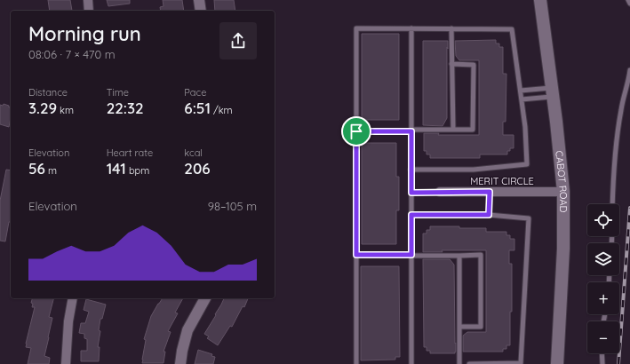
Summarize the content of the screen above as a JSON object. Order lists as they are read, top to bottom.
{
  "streets": {
    "main road": ["CABOT ROAD"],
    "street": ["MERIT CIRCLE"]
  },
  "crossings": [
    ["MERIT CIRCLE", "CABOT ROAD"]
  ],
  "page": {
    "heading": ["Morning run", "08:06 · 7 × 470 m"],
    "stats": [
      ["Distance", "3.29 km"],
      ["Time", "22:32"],
      ["Pace", "6:51 /km"],
      ["Elevation", "56 m"],
      ["Heart rate", "141 bpm"],
      ["kcal", "206"]
    ],
    "chart": ["Elevation", "98–105 m"],
    "map_buttons": ["+", "−"]
  }
}
